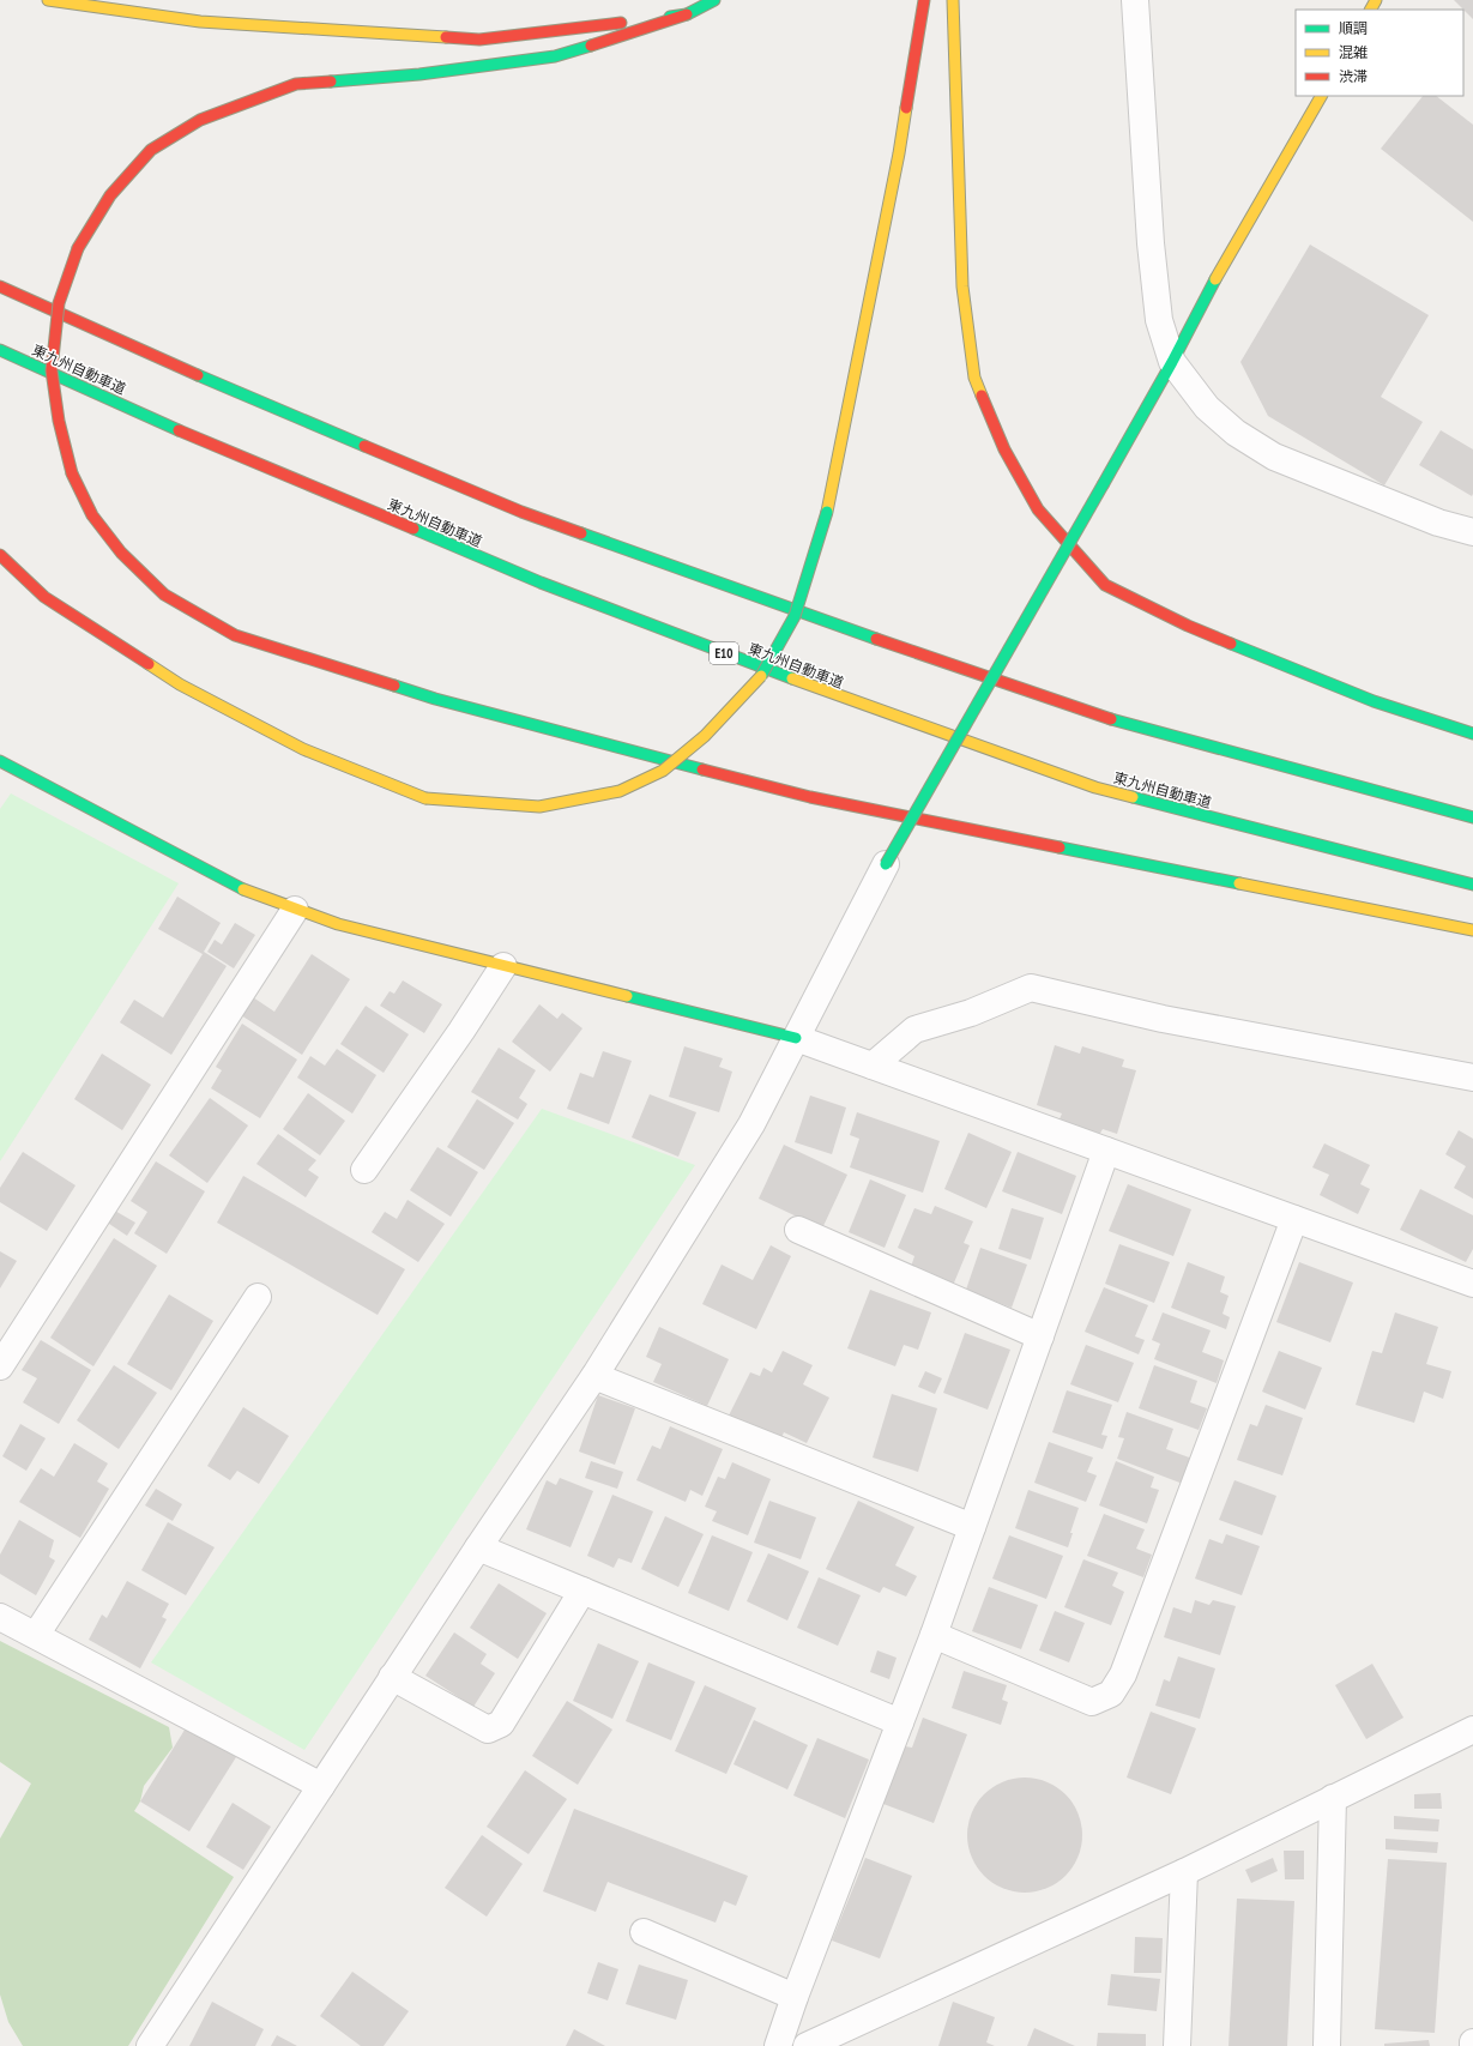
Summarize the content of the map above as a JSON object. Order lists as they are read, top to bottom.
{
  "streets": {
    "main road": ["東九州自動車道", "E10"]
  },
  "legend": ["順調", "混雑", "渋滞"]
}
